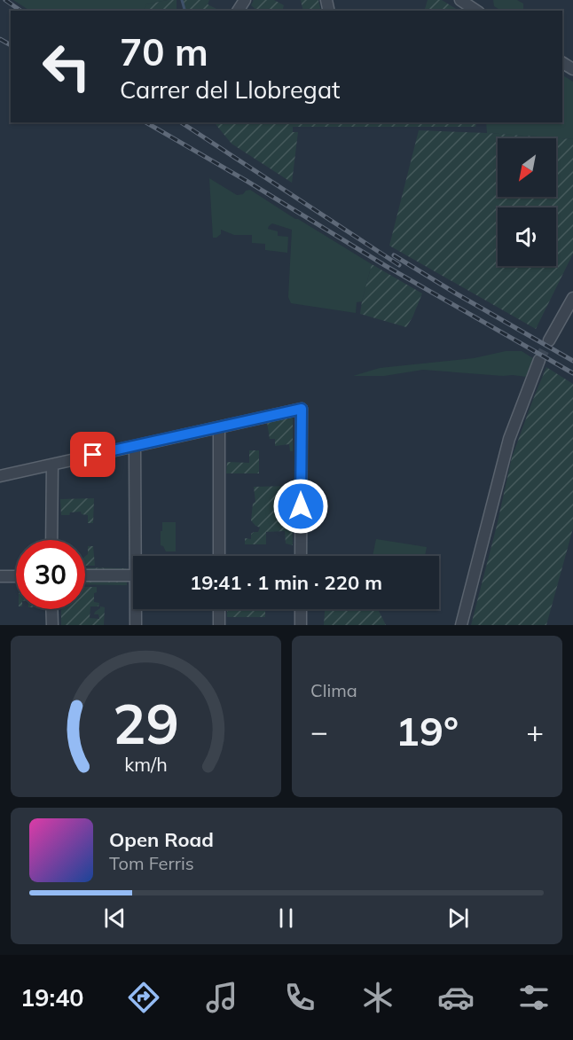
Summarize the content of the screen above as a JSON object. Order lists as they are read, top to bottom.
{
  "north": "bottom left",
  "page": {
    "turn": ["70 m", "Carrer del Llobregat"],
    "limit": "30",
    "trip": "19:41 · 1 min · 220 m",
    "tile": "Clima",
    "heat": ["−", "19°", "+"],
    "song": ["Open Road", "Tom Ferris"],
    "tabs": "19:40",
    "gauge": ["29", "km/h"]
  }
}
